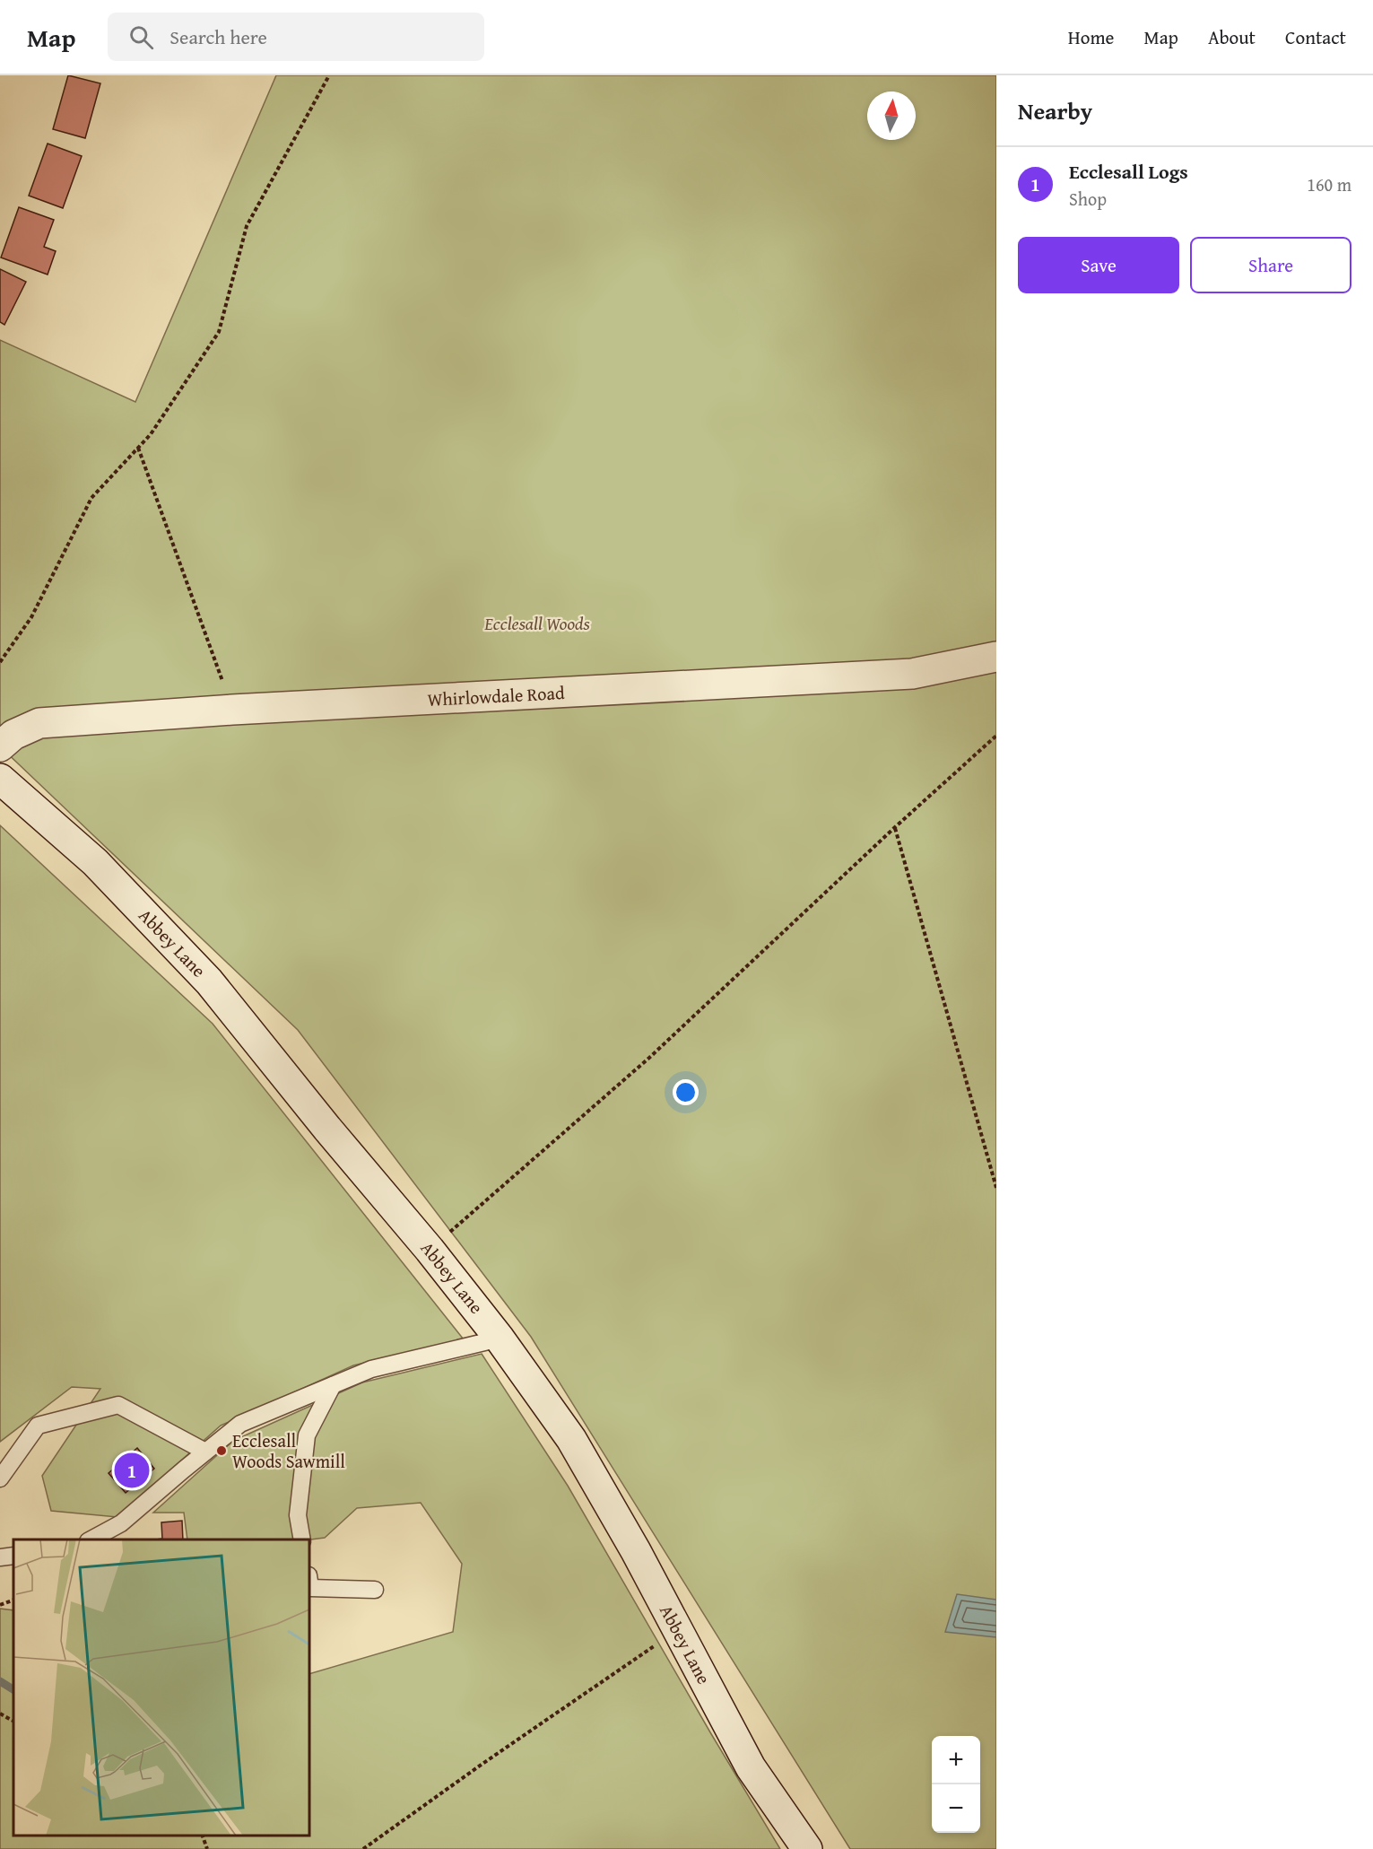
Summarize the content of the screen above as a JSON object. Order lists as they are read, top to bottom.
{
  "streets": {
    "main road": ["Whirlowdale Road", "Abbey Lane"]
  },
  "parks": ["Ecclesall Woods"],
  "places": ["Ecclesall Woods Sawmill"],
  "north": "top",
  "page": {
    "header": "Map",
    "search": "Search here",
    "nav": [
      "Home",
      "Map",
      "About",
      "Contact"
    ],
    "heading": "Nearby",
    "list": [
      {
        "mark": "1",
        "name": "Ecclesall Logs",
        "note": "Shop",
        "value": "160 m"
      }
    ],
    "buttons": ["Save", "Share"],
    "pins": "1",
    "map_buttons": ["+", "−"]
  }
}
